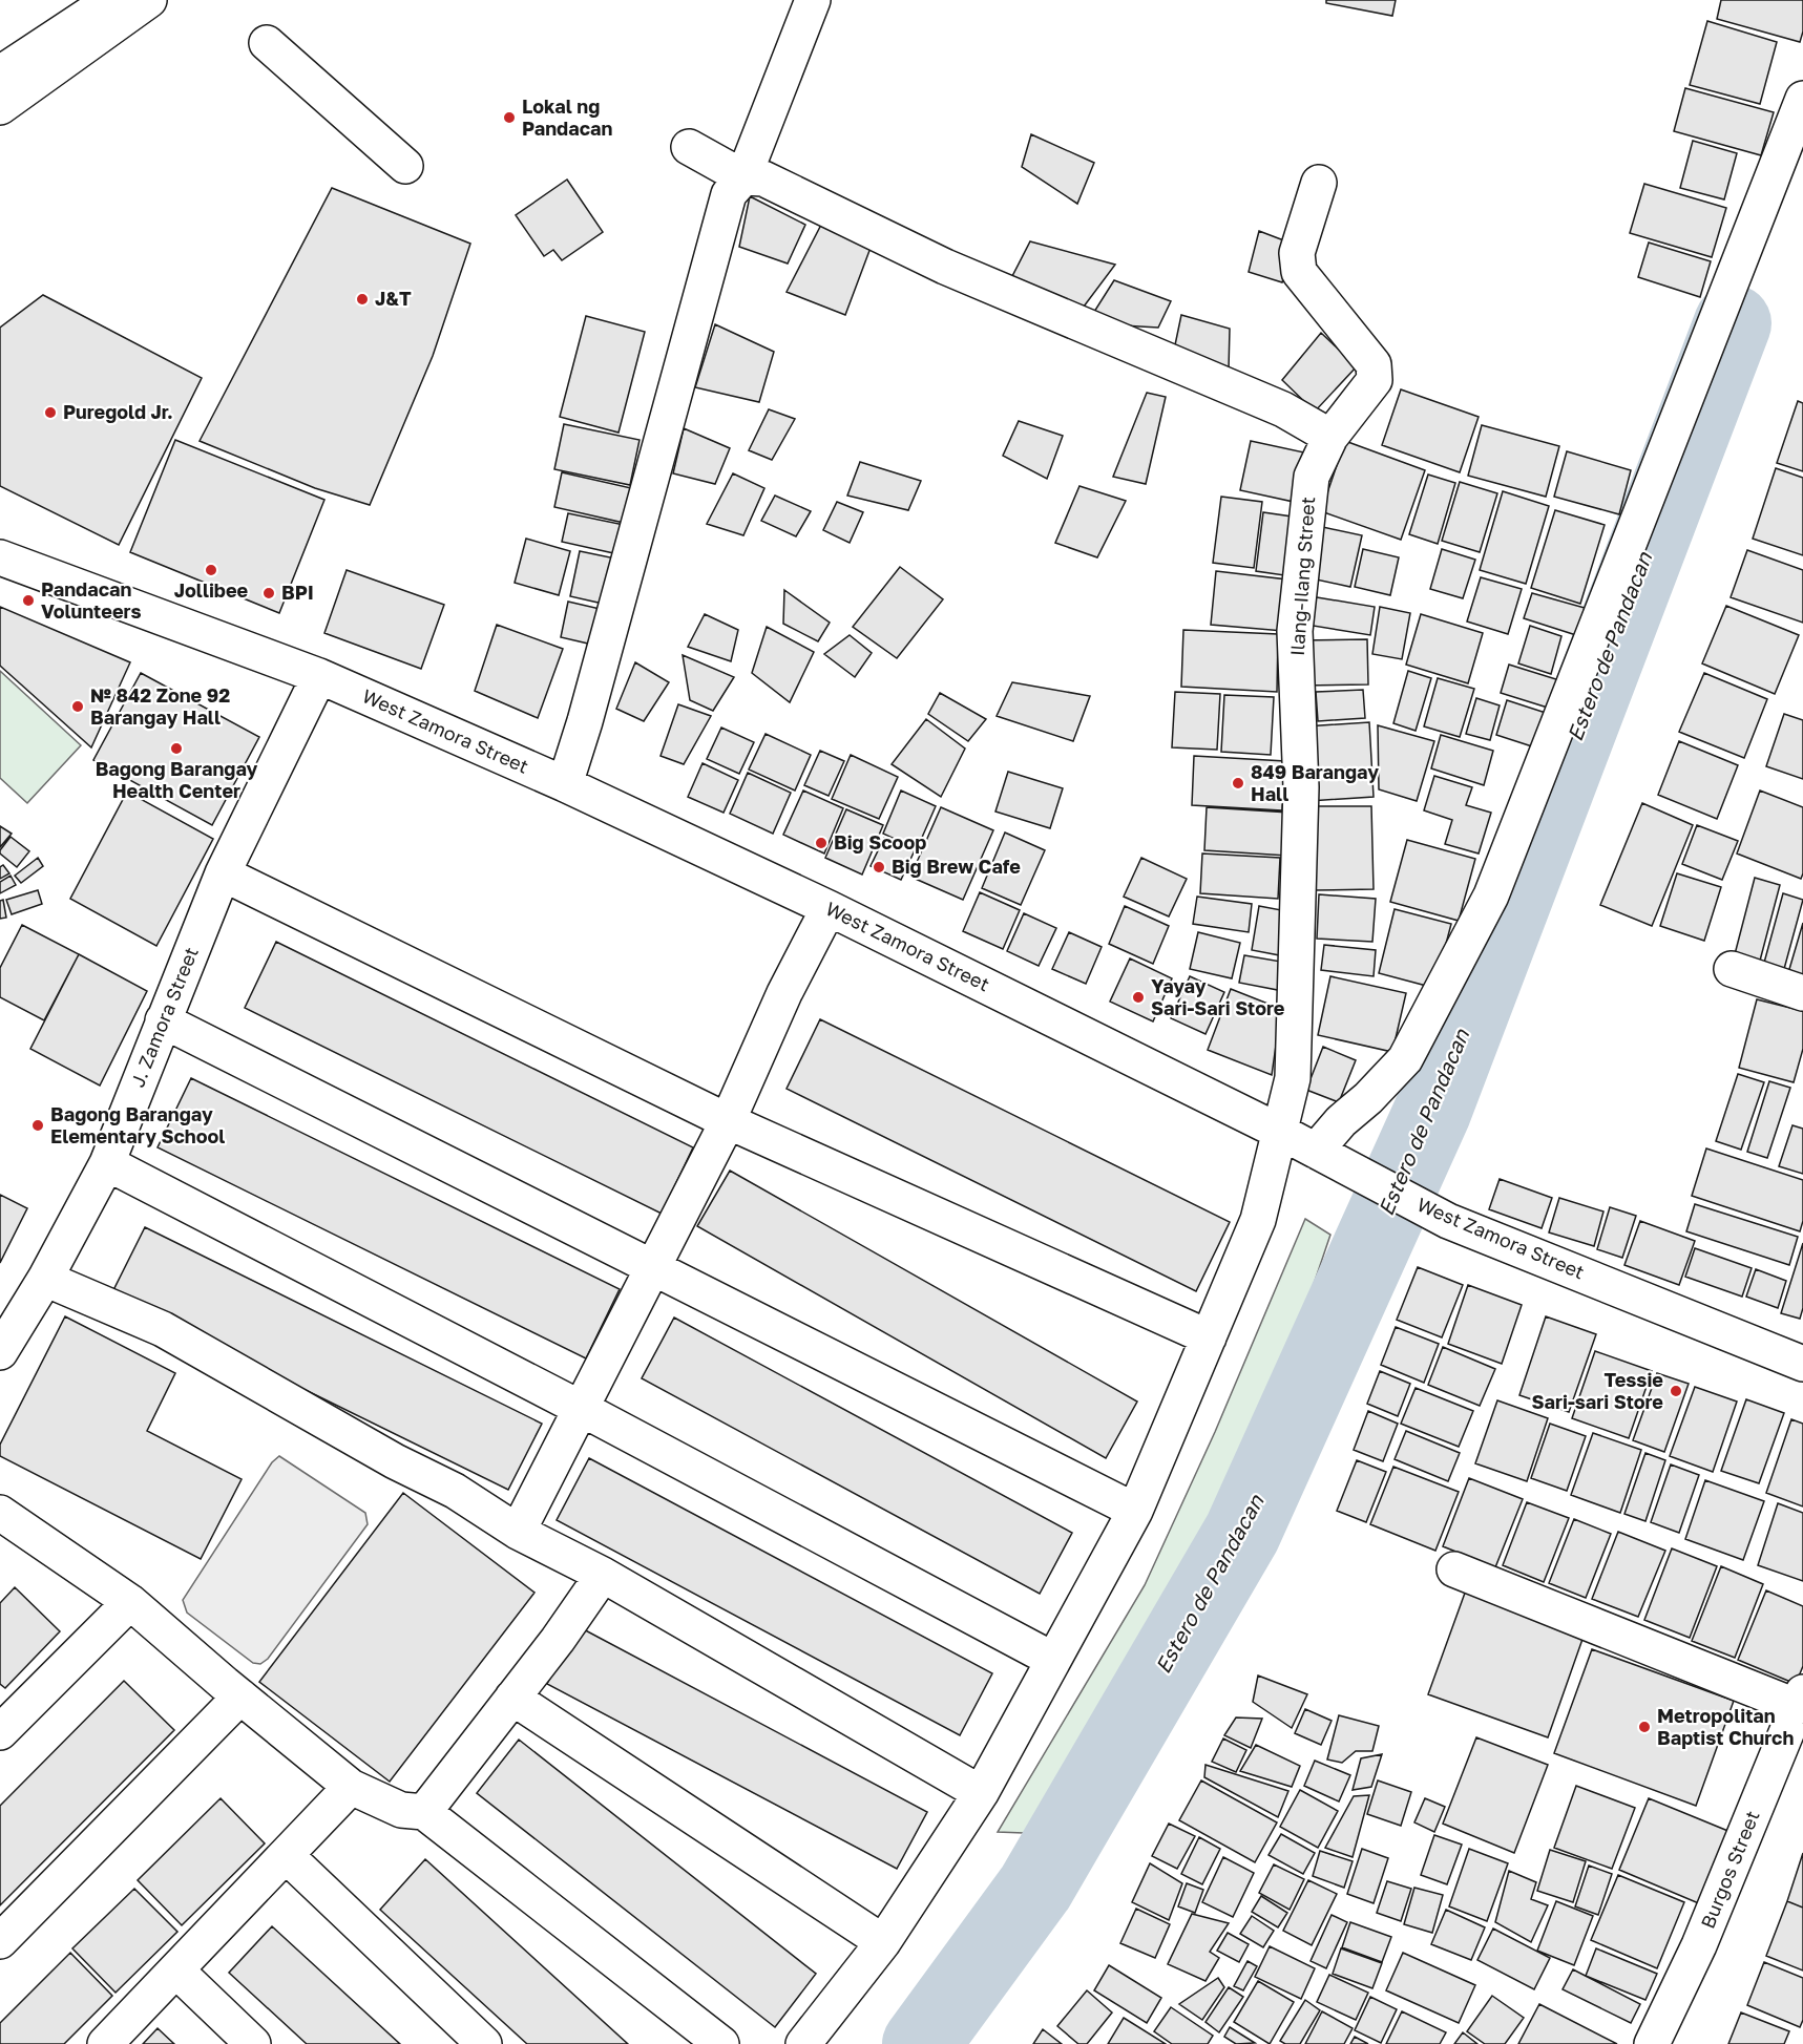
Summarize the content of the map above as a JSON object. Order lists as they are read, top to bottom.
{
  "streets": {
    "main road": [
      "Ilang-Ilang Street",
      "West Zamora Street",
      "J. Zamora Street",
      "Burgos Street"
    ]
  },
  "crossings": [
    ["Ilang-Ilang Street", "West Zamora Street"],
    ["West Zamora Street", "J. Zamora Street"]
  ],
  "water": ["Estero de Pandacan"],
  "places": [
    "Lokal ng Pandacan",
    "J&T",
    "Puregold Jr.",
    "Jollibee",
    "BPI",
    "Pandacan Volunteers",
    "№ 842 Zone 92 Barangay Hall",
    "Bagong Barangay Health Center",
    "849 Barangay Hall",
    "Big Scoop",
    "Big Brew Cafe",
    "Yayay Sari-Sari Store",
    "Bagong Barangay Elementary School",
    "Tessie Sari-sari Store",
    "Metropolitan Baptist Church"
  ]
}
